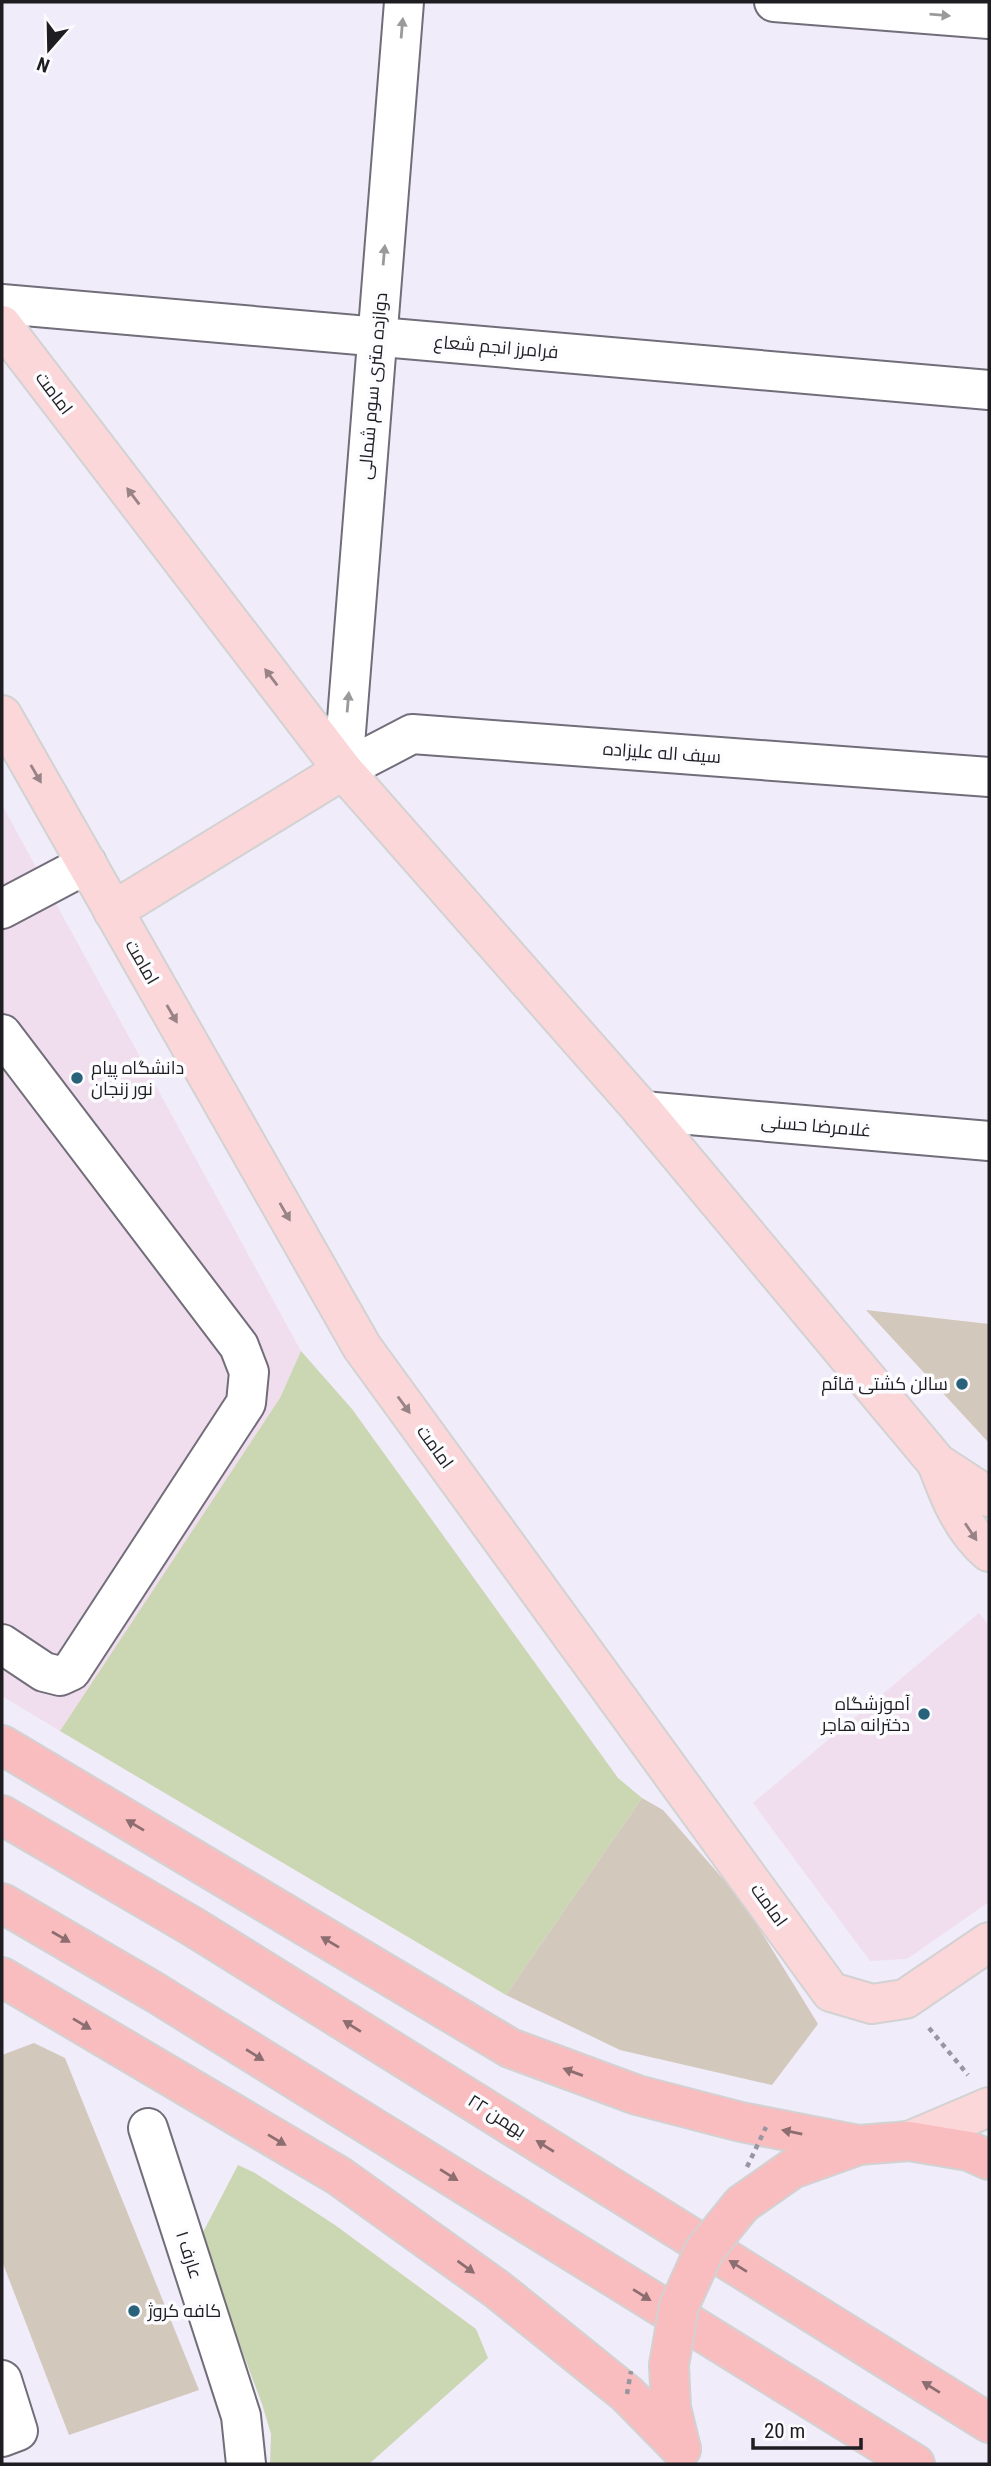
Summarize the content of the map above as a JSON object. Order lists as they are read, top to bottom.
{
  "streets": {
    "highway": ["۲۲ بهمن"],
    "main road": ["امامت"],
    "street": [
      "فرامرز انجم شعاع",
      "دوازده متری سوم شمالی",
      "سیف اله علیزاده",
      "غلامرضا حسنی",
      "عارف ۱"
    ]
  },
  "crossings": [
    ["فرامرز انجم شعاع", "دوازده متری سوم شمالی"],
    ["دوازده متری سوم شمالی", "امامت"],
    ["دوازده متری سوم شمالی", "سیف اله علیزاده"],
    ["امامت", "سیف اله علیزاده"],
    ["امامت", "غلامرضا حسنی"]
  ],
  "one_way": ["دوازده متری سوم شمالی"],
  "places": [
    "دانشگاه پیام نور زنجان",
    "سالن کشتی قائم",
    "آموزشگاه دخترانه هاجر",
    "کافه کروژ"
  ],
  "scale_bar": "20 m",
  "north": "bottom"
}
